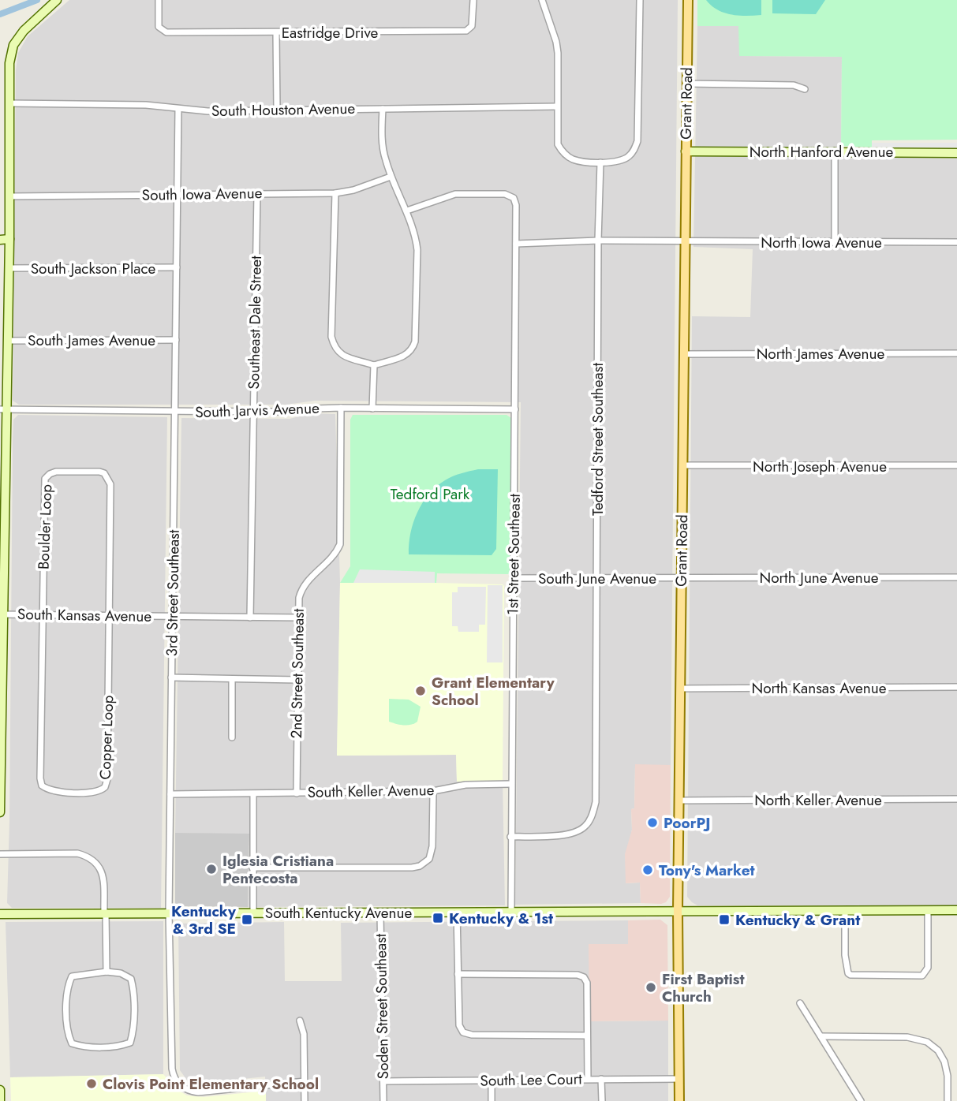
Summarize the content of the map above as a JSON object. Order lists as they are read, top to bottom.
{
  "streets": {
    "main road": ["Grant Road"],
    "street": [
      "Eastridge Drive",
      "South Houston Avenue",
      "North Hanford Avenue",
      "South Iowa Avenue",
      "North Iowa Avenue",
      "South Jackson Place",
      "Southeast Dale Street",
      "South James Avenue",
      "North James Avenue",
      "South Jarvis Avenue",
      "Tedford Street Southeast",
      "North Joseph Avenue",
      "Boulder Loop",
      "1st Street Southeast",
      "North June Avenue",
      "South June Avenue",
      "3rd Street Southeast",
      "South Kansas Avenue",
      "2nd Street Southeast",
      "North Kansas Avenue",
      "Copper Loop",
      "South Keller Avenue",
      "North Keller Avenue",
      "South Kentucky Avenue",
      "Soden Street Southeast",
      "South Lee Court"
    ]
  },
  "crossings": [
    ["Grant Road", "North Hanford Avenue"],
    ["Grant Road", "North Iowa Avenue"],
    ["Grant Road", "North James Avenue"],
    ["Grant Road", "North Joseph Avenue"],
    ["Grant Road", "North June Avenue"],
    ["Grant Road", "South June Avenue"],
    ["Grant Road", "North Kansas Avenue"],
    ["Grant Road", "North Keller Avenue"],
    ["Grant Road", "South Kentucky Avenue"],
    ["Grant Road", "South Lee Court"],
    ["South Houston Avenue", "3rd Street Southeast"],
    ["South Iowa Avenue", "Southeast Dale Street"],
    ["South Iowa Avenue", "3rd Street Southeast"],
    ["South Jackson Place", "3rd Street Southeast"],
    ["Southeast Dale Street", "South Jarvis Avenue"],
    ["Southeast Dale Street", "South Kansas Avenue"],
    ["South James Avenue", "3rd Street Southeast"],
    ["South Jarvis Avenue", "1st Street Southeast"],
    ["South Jarvis Avenue", "3rd Street Southeast"],
    ["South Jarvis Avenue", "2nd Street Southeast"],
    ["Tedford Street Southeast", "1st Street Southeast"],
    ["Tedford Street Southeast", "South June Avenue"],
    ["Boulder Loop", "South Kansas Avenue"],
    ["Boulder Loop", "Copper Loop"],
    ["1st Street Southeast", "South June Avenue"],
    ["1st Street Southeast", "South Keller Avenue"],
    ["1st Street Southeast", "South Kentucky Avenue"],
    ["North June Avenue", "South June Avenue"],
    ["3rd Street Southeast", "South Kansas Avenue"],
    ["3rd Street Southeast", "South Kentucky Avenue"],
    ["South Kansas Avenue", "2nd Street Southeast"],
    ["South Kansas Avenue", "Copper Loop"],
    ["2nd Street Southeast", "South Keller Avenue"],
    ["South Kentucky Avenue", "Soden Street Southeast"],
    ["Soden Street Southeast", "South Lee Court"]
  ],
  "parks": ["Tedford Park"],
  "places": {
    "other": [
      "Grant Elementary School",
      "PoorPJ",
      "Iglesia Cristiana Pentecosta",
      "Tony's Market",
      "First Baptist Church",
      "Clovis Point Elementary School"
    ],
    "transit": ["Kentucky & 1st", "Kentucky & 3rd SE", "Kentucky & Grant"]
  }
}
